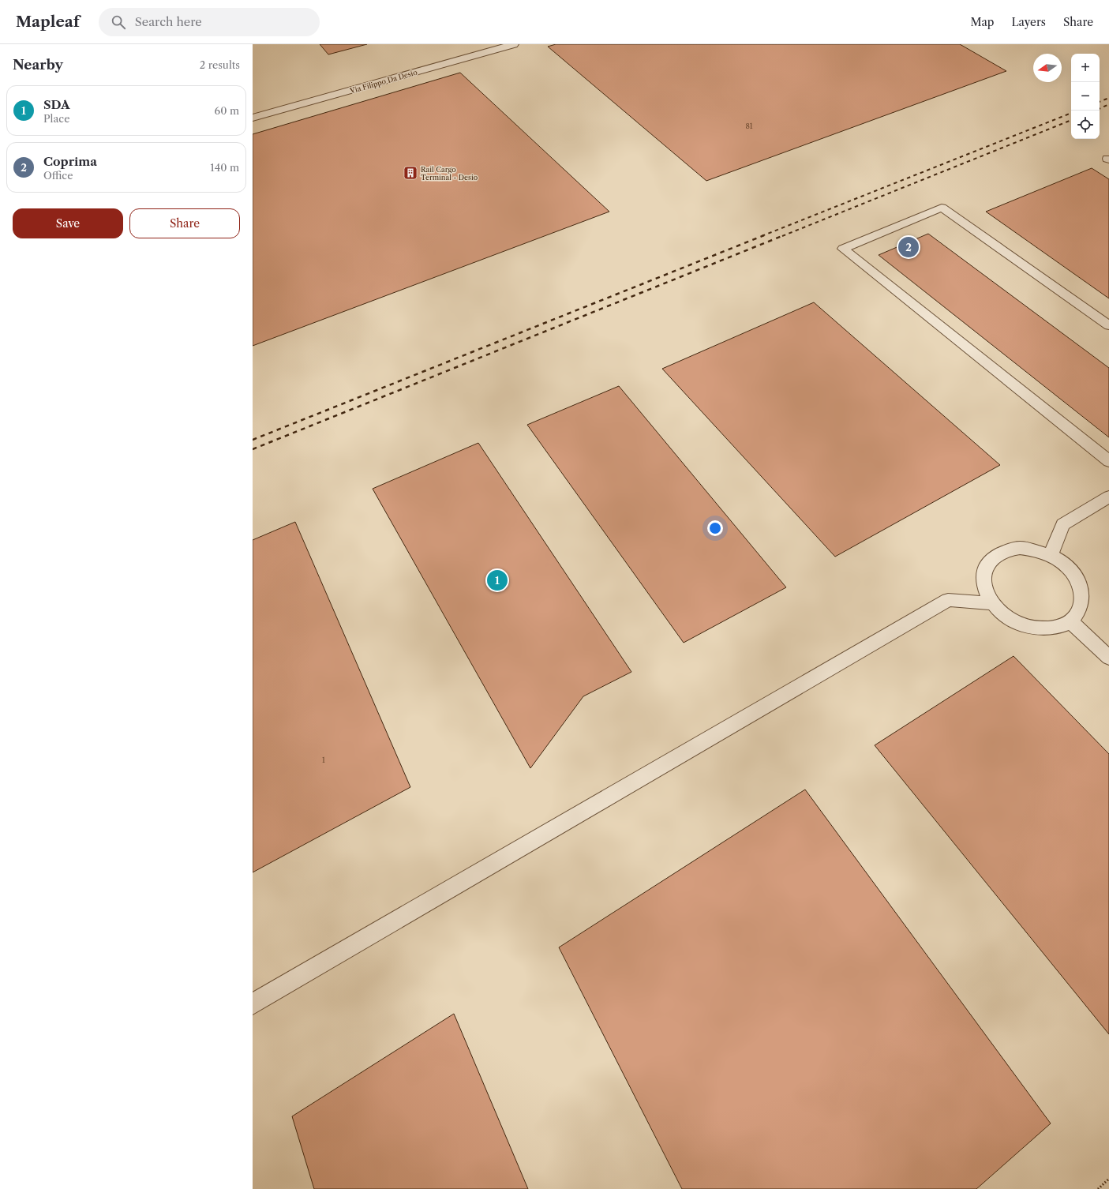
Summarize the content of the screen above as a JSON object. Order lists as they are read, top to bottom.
{
  "streets": {
    "street": ["Via Filippo Da Desio"]
  },
  "places": {
    "building": ["Rail Cargo Terminal - Desio"]
  },
  "house_numbers": ["81", "1"],
  "north": "left",
  "page": {
    "header": "Mapleaf",
    "search": "Search here",
    "nav": ["Map", "Layers", "Share"],
    "heading": ["Nearby", "2 results"],
    "map_buttons": ["+", "−"],
    "list": [
      {
        "mark": "1",
        "name": "SDA",
        "note": "Place",
        "value": "60 m"
      },
      {
        "mark": "2",
        "name": "Coprima",
        "note": "Office",
        "value": "140 m"
      }
    ],
    "buttons": ["Save", "Share"],
    "pins": ["2", "1"]
  }
}
